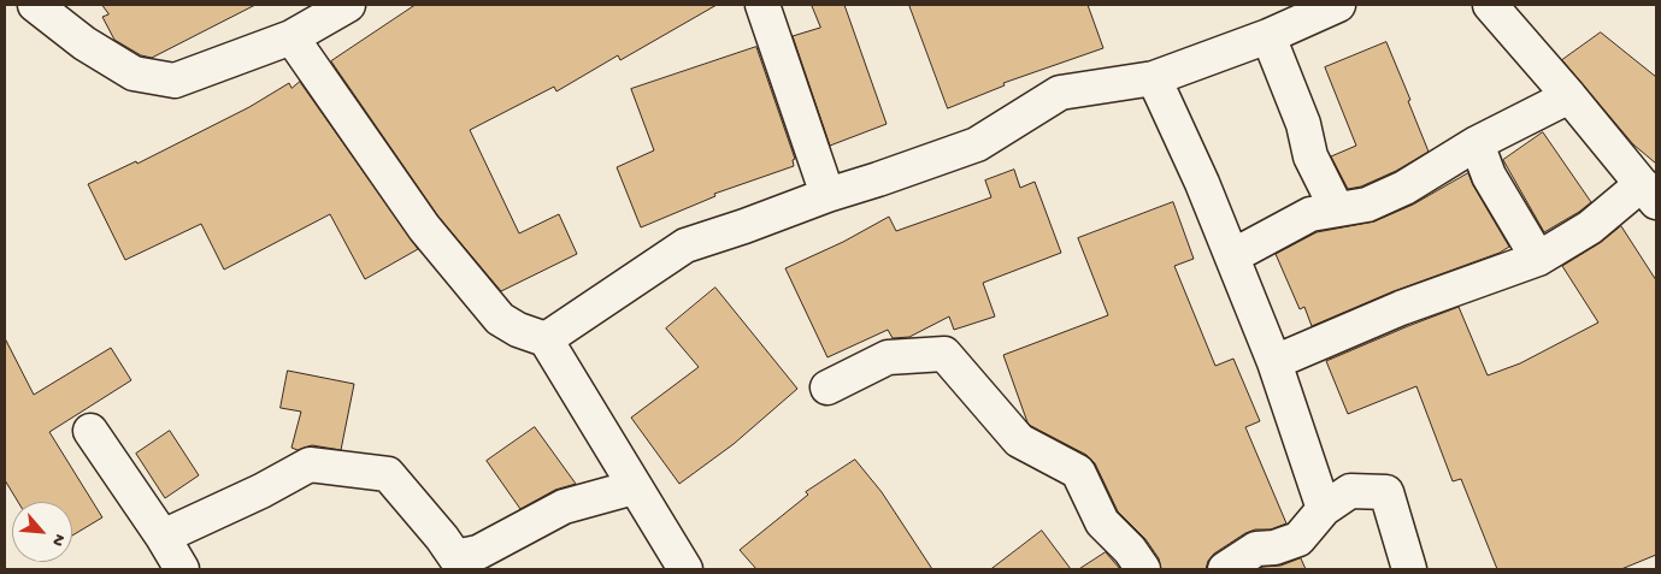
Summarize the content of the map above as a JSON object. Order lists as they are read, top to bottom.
{
  "north": "bottom right"
}
